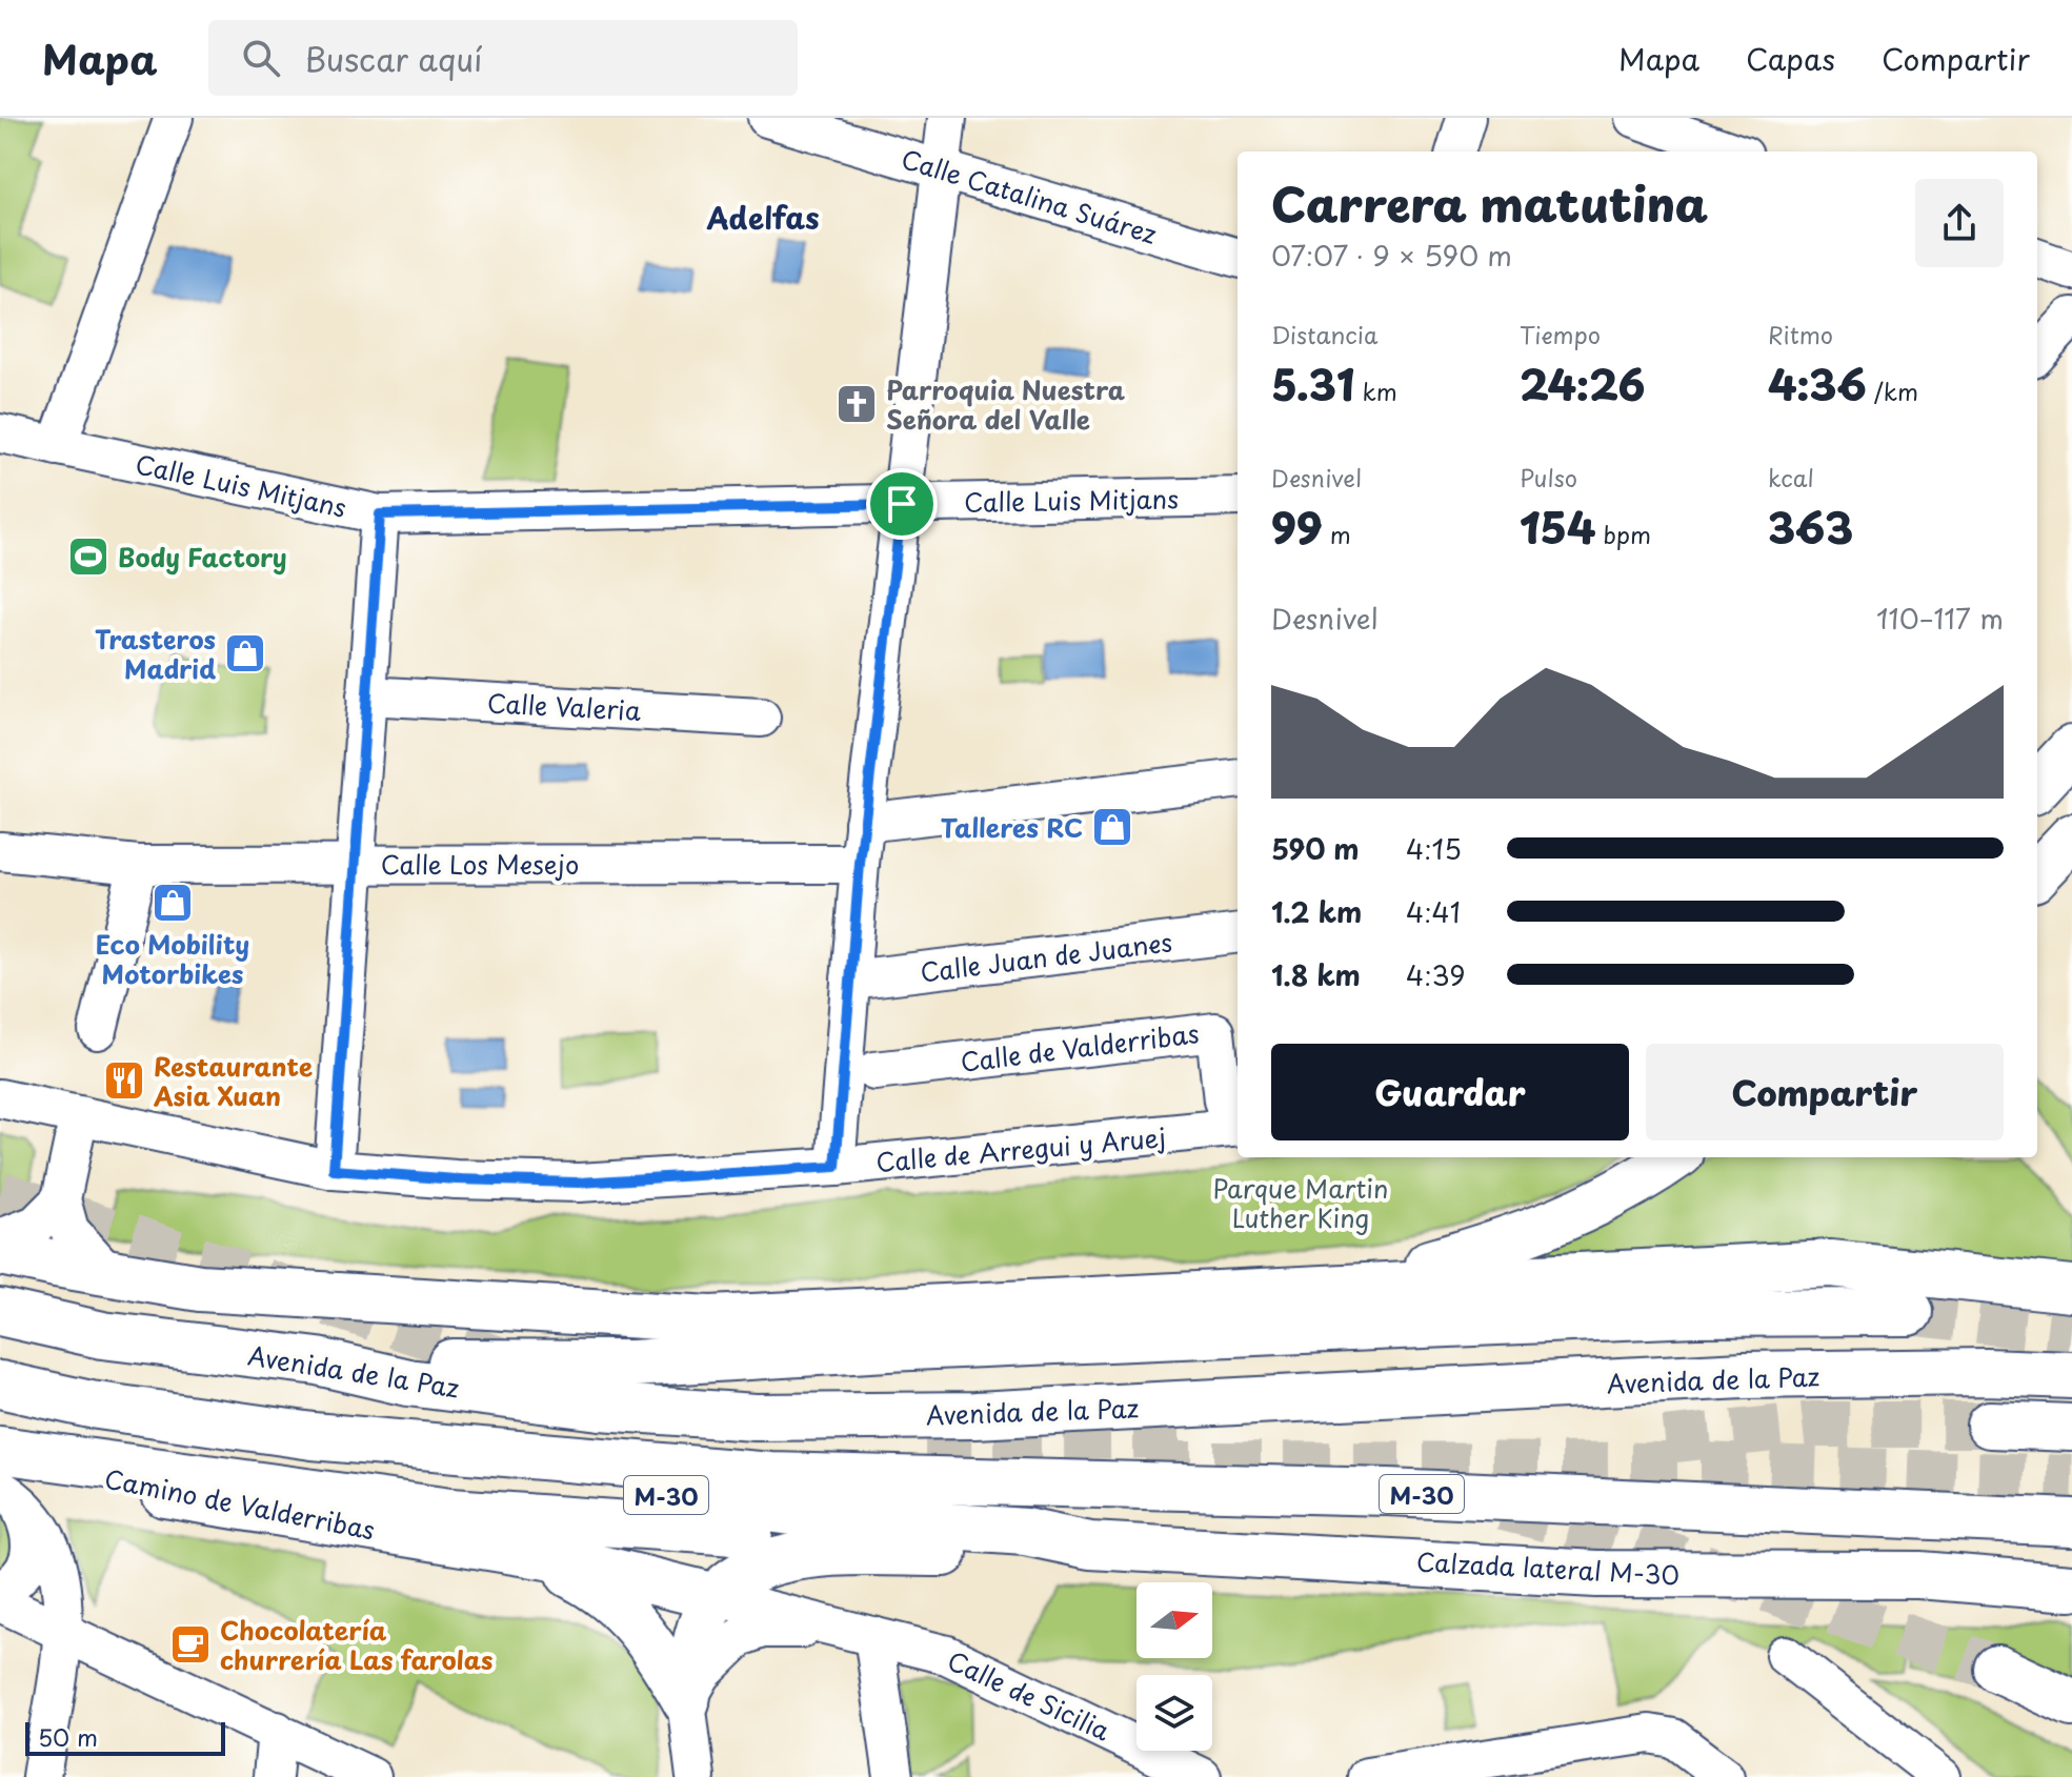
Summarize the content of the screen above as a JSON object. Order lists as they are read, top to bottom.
{
  "streets": {
    "main road": [
      "Avenida de la Paz",
      "M-30",
      "Camino de Valderribas",
      "Calzada lateral M-30",
      "Calle de Sicilia"
    ],
    "street": [
      "Calle Catalina Suárez",
      "Calle Luis Mitjans",
      "Calle Valeria",
      "Calle Los Mesejo",
      "Calle Juan de Juanes",
      "Calle de Valderribas",
      "Calle de Arregui y Aruej"
    ]
  },
  "crossings": [
    ["Calle de Valderribas", "Calle de Arregui y Aruej"],
    ["M-30", "Calzada lateral M-30"],
    ["Camino de Valderribas", "Calle de Sicilia"]
  ],
  "districts": ["Adelfas"],
  "parks": ["Parque Martin Luther King"],
  "places": {
    "church": ["Parroquia Nuestra Señora del Valle"],
    "sports": ["Body Factory"],
    "shop": ["Trasteros Madrid", "Talleres RC", "Eco Mobility Motorbikes"],
    "restaurant": ["Restaurante Asia Xuan"],
    "cafe": ["Chocolatería churrería Las farolas"]
  },
  "scale_bar": "50 m",
  "north": "right",
  "page": {
    "header": "Mapa",
    "search": "Buscar aquí",
    "nav": ["Mapa", "Capas", "Compartir"],
    "heading": ["Carrera matutina", "07:07 · 9 × 590 m"],
    "stats": [
      ["Distancia", "5.31 km"],
      ["Tiempo", "24:26"],
      ["Ritmo", "4:36 /km"],
      ["Desnivel", "99 m"],
      ["Pulso", "154 bpm"],
      ["kcal", "363"]
    ],
    "chart": ["Desnivel", "110–117 m"],
    "list": [
      {
        "name": "590 m",
        "note": "4:15"
      },
      {
        "name": "1.2 km",
        "note": "4:41"
      },
      {
        "name": "1.8 km",
        "note": "4:39"
      }
    ],
    "buttons": ["Guardar", "Compartir"],
    "scale": "50 m"
  }
}
